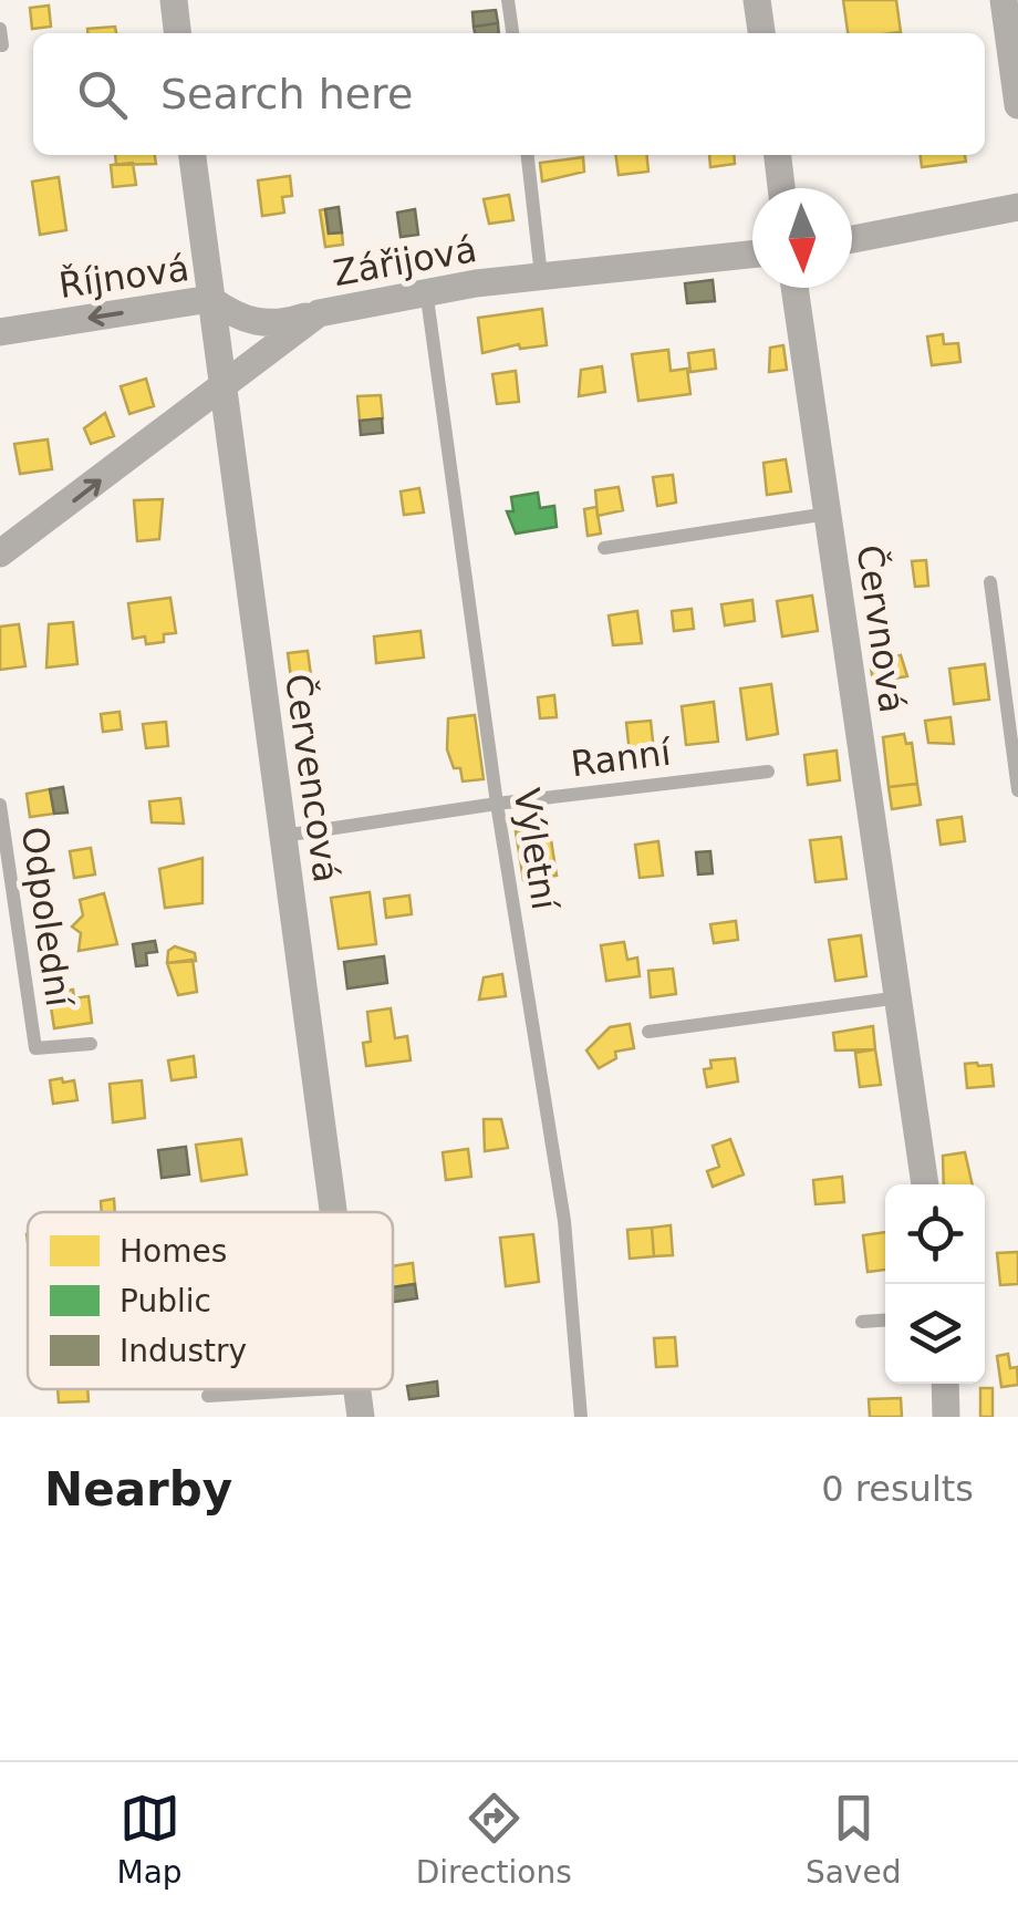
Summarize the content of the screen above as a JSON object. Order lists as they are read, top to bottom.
{
  "streets": {
    "street": [
      "Zářijová",
      "Říjnová",
      "Červnová",
      "Červencová"
    ],
    "lane": ["Ranní", "Výletní", "Odpolední"]
  },
  "crossings": [
    ["Zářijová", "Říjnová"],
    ["Zářijová", "Červencová"],
    ["Zářijová", "Výletní"],
    ["Říjnová", "Červencová"],
    ["Ranní", "Červencová"],
    ["Ranní", "Výletní"]
  ],
  "one_way": ["Říjnová"],
  "legend": ["Homes", "Public", "Industry"],
  "north": "bottom",
  "page": {
    "search": "Search here",
    "heading": ["Nearby", "0 results"],
    "nav": ["Map", "Directions", "Saved"]
  }
}
